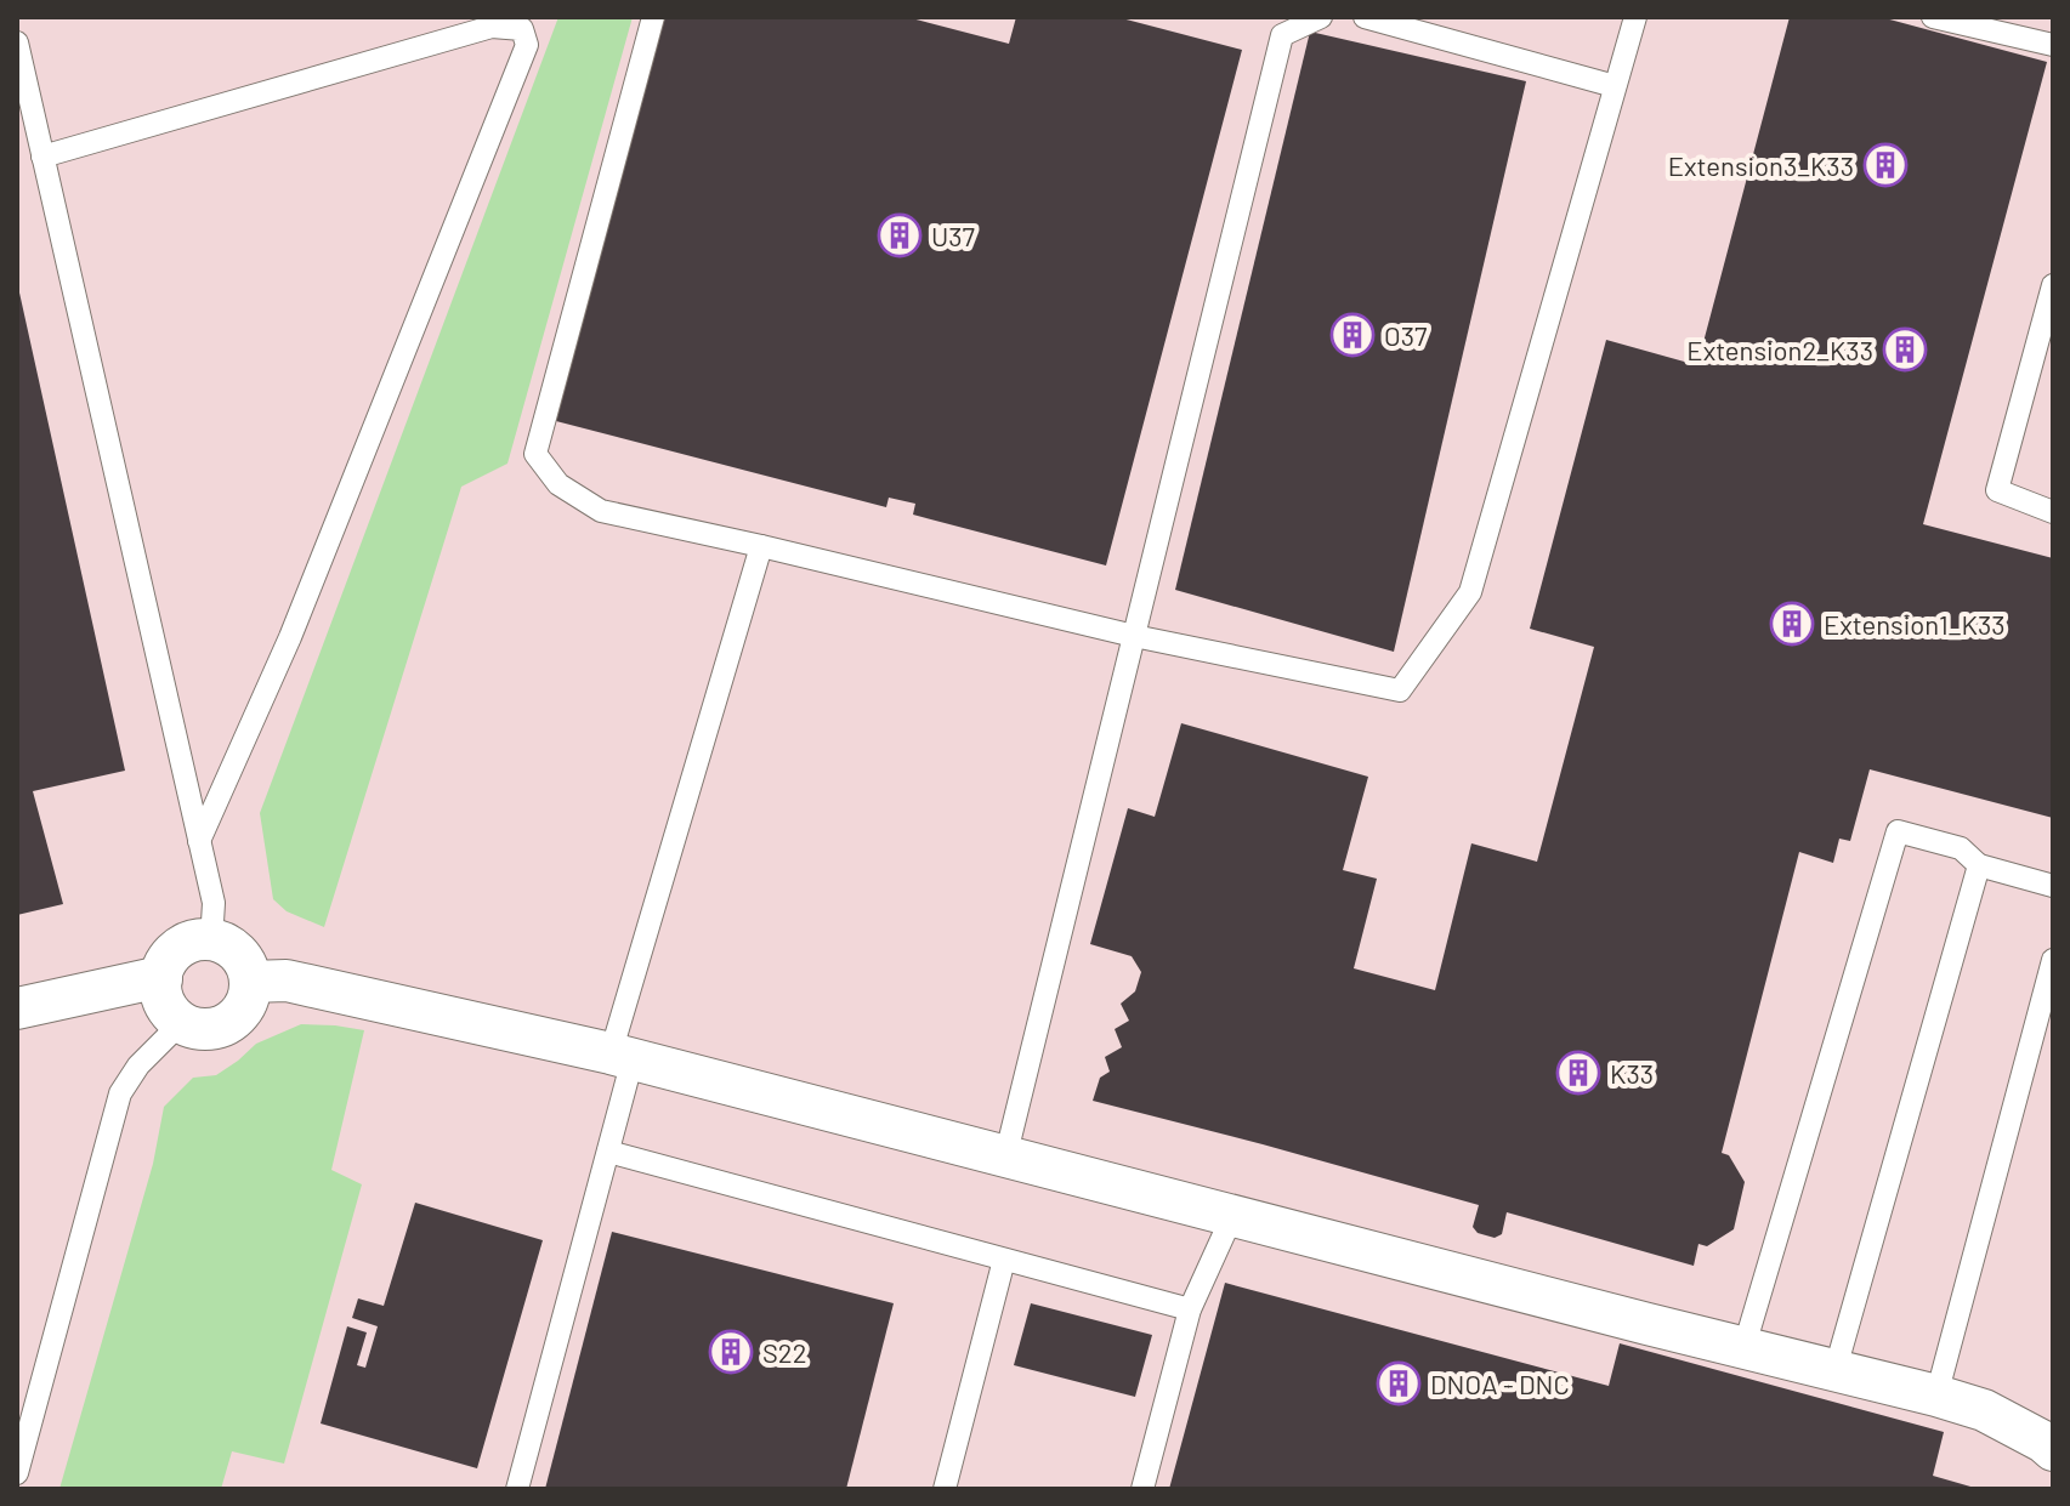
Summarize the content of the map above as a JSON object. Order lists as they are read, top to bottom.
{
  "places": {
    "building": [
      "Extension3_K33",
      "U37",
      "O37",
      "Extension2_K33",
      "Extension1_K33",
      "K33",
      "S22",
      "DNOA - DNC"
    ]
  }
}
